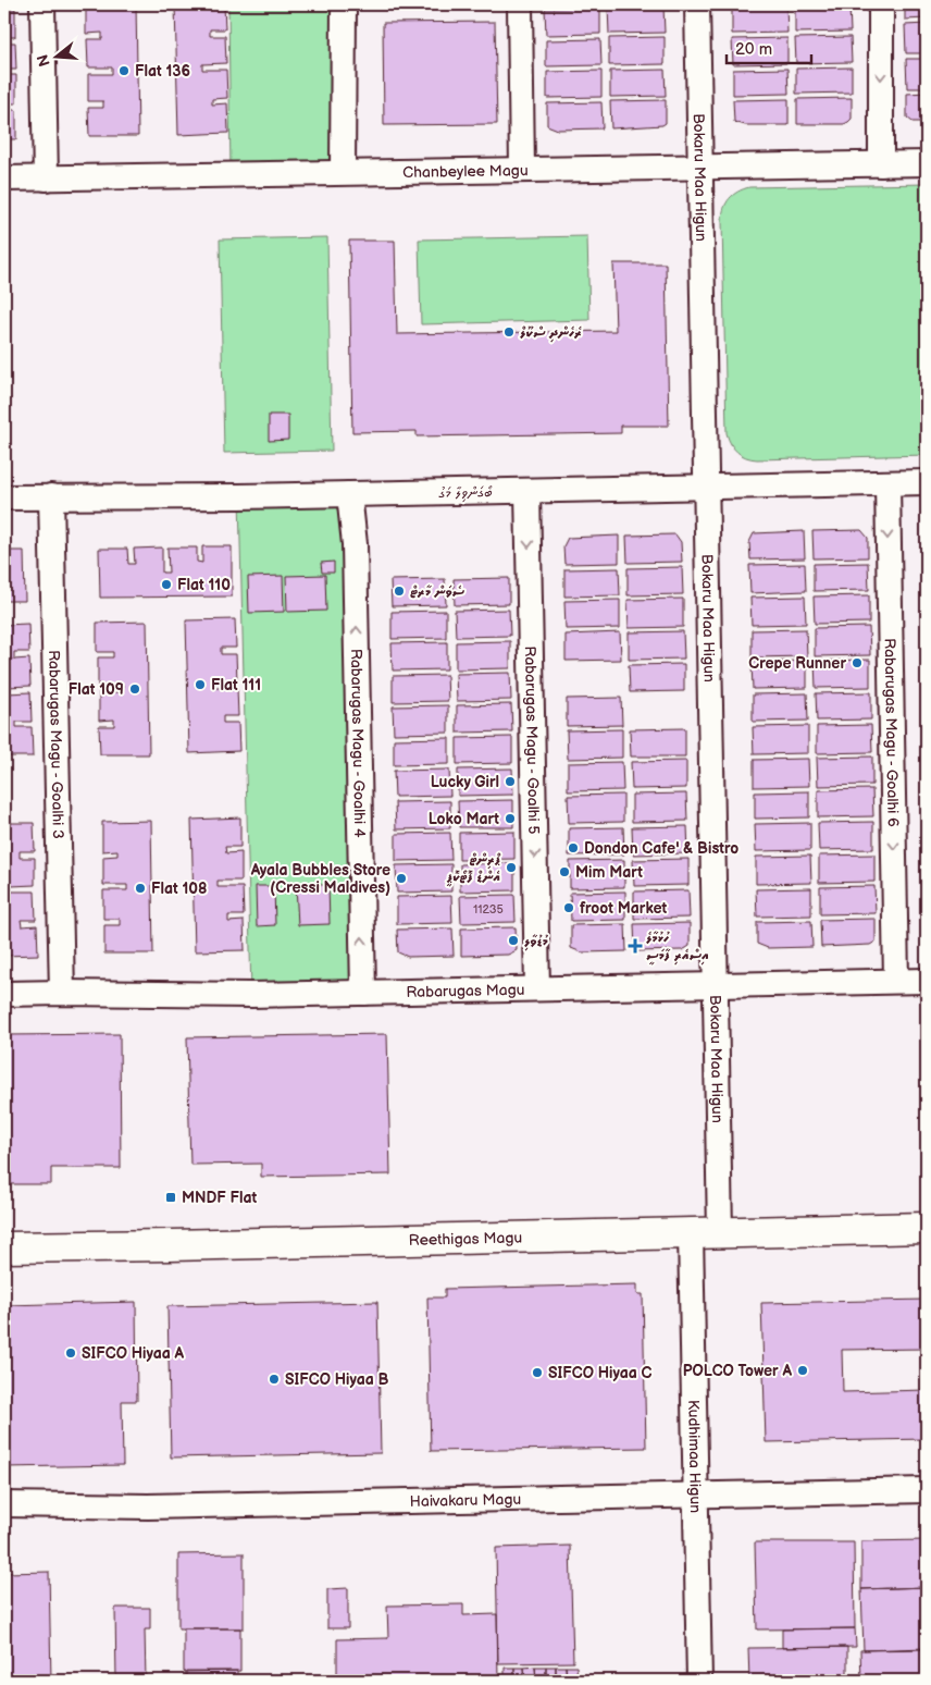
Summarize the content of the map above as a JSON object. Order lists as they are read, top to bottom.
{
  "streets": {
    "street": [
      "Chanbeylee Magu",
      "Bokaru Maa Higun",
      "ބޯގަންވިލާ މަގު",
      "Rabarugas Magu - Goalhi 6",
      "Rabarugas Magu - Goalhi 5",
      "Rabarugas Magu - Goalhi 4",
      "Rabarugas Magu - Goalhi 3",
      "Rabarugas Magu",
      "Reethigas Magu",
      "Kudhimaa Higun",
      "Haivakaru Magu"
    ]
  },
  "crossings": [
    ["Chanbeylee Magu", "Bokaru Maa Higun"],
    ["Bokaru Maa Higun", "ބޯގަންވިލާ މަގު"],
    ["Bokaru Maa Higun", "Rabarugas Magu"],
    ["Bokaru Maa Higun", "Reethigas Magu"],
    ["ބޯގަންވިލާ މަގު", "Rabarugas Magu - Goalhi 6"],
    ["ބޯގަންވިލާ މަގު", "Rabarugas Magu - Goalhi 5"],
    ["ބޯގަންވިލާ މަގު", "Rabarugas Magu - Goalhi 4"],
    ["ބޯގަންވިލާ މަގު", "Rabarugas Magu - Goalhi 3"],
    ["Rabarugas Magu - Goalhi 6", "Rabarugas Magu"],
    ["Rabarugas Magu - Goalhi 5", "Rabarugas Magu"],
    ["Rabarugas Magu - Goalhi 4", "Rabarugas Magu"],
    ["Rabarugas Magu - Goalhi 3", "Rabarugas Magu"],
    ["Reethigas Magu", "Kudhimaa Higun"],
    ["Kudhimaa Higun", "Haivakaru Magu"]
  ],
  "one_way": ["Rabarugas Magu - Goalhi 6", "Rabarugas Magu - Goalhi 5", "Rabarugas Magu - Goalhi 4"],
  "places": {
    "other": [
      "Flat 136",
      "ރެހެންދި ސްކޫލް",
      "Flat 110",
      "ސެވަން މާރޓް",
      "Crepe Runner",
      "Flat 111",
      "Flat 109",
      "Lucky Girl",
      "Loko Mart",
      "Dondon Cafe' & Bistro",
      "ޕްރިންޓް އެންޑް ފޮޓޯކޮޕީ",
      "Mim Mart",
      "Ayala Bubbles Store (Cressi Maldives)",
      "Flat 108",
      "froot Market",
      "މުޑުވާލި",
      "SIFCO Hiyaa A",
      "POLCO Tower A",
      "SIFCO Hiyaa C",
      "SIFCO Hiyaa B"
    ],
    "health": ["ހުޅުމާލެ އިސްއެރި ފާމަސީ"],
    "transit": ["MNDF Flat"]
  },
  "house_numbers": ["11235"],
  "scale_bar": "20 m",
  "north": "left"
}
